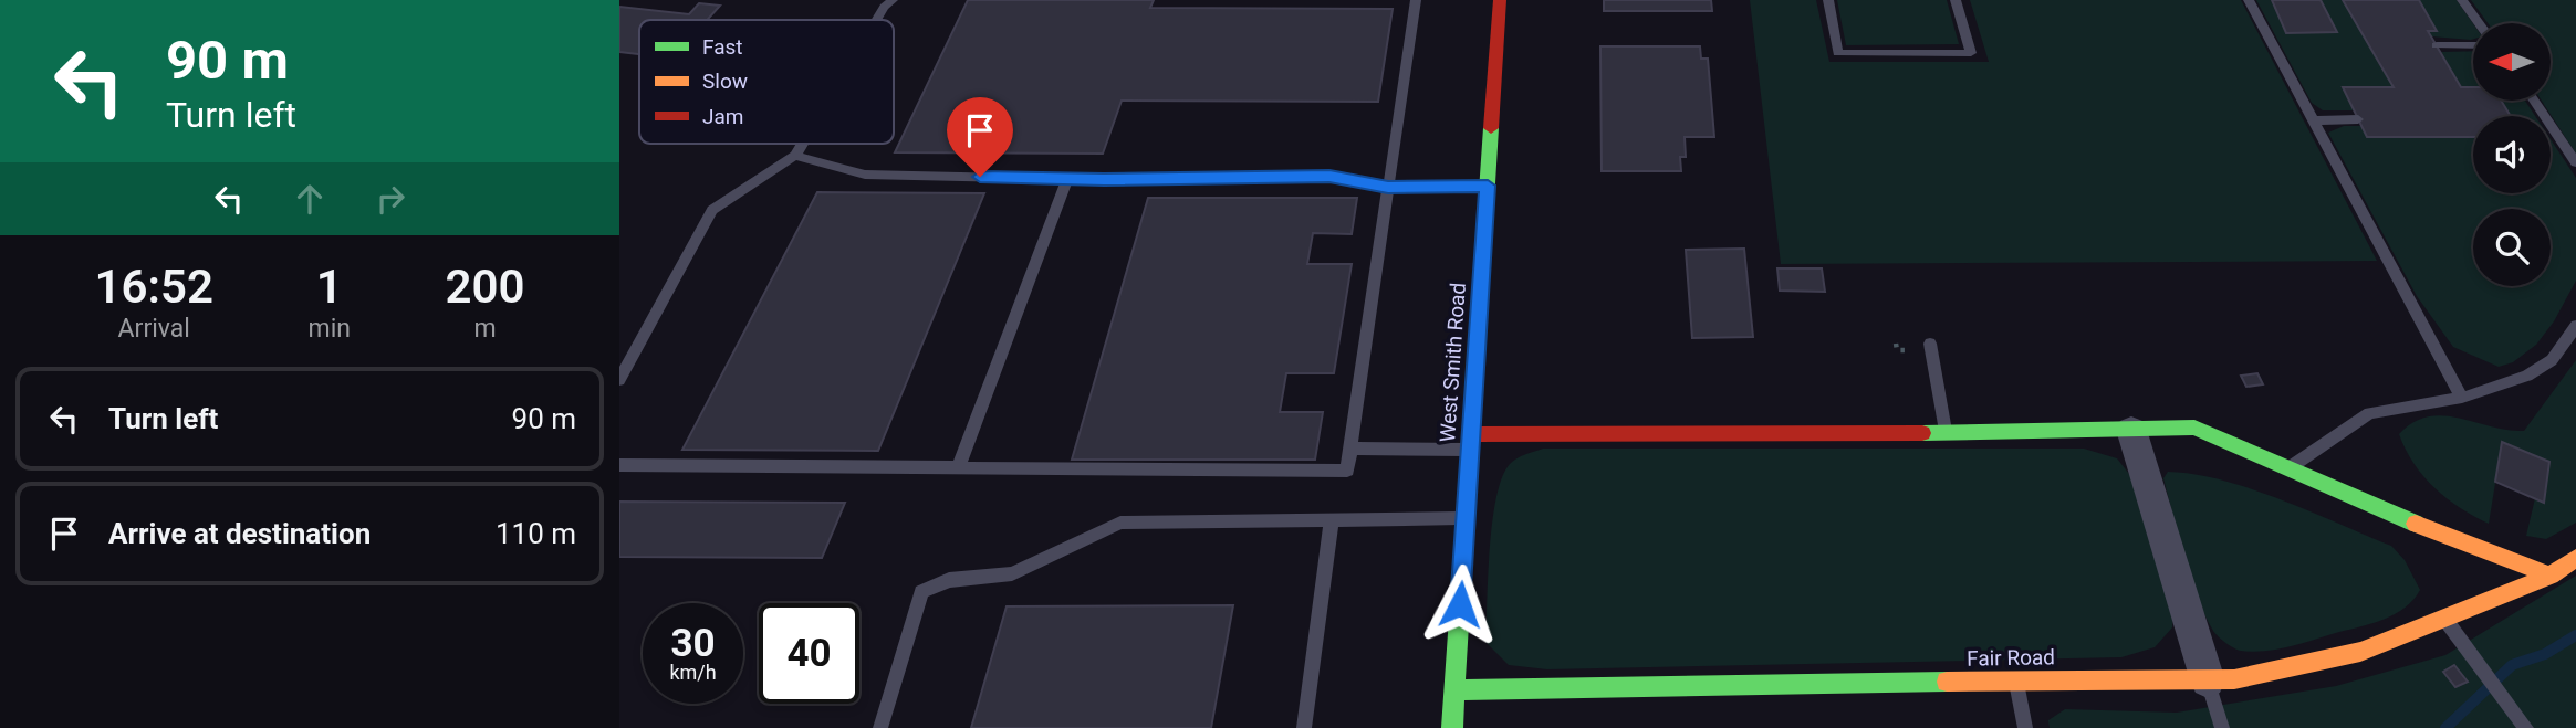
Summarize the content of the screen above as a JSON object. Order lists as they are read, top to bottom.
{
  "streets": {
    "street": ["West Smith Road", "Fair Road"]
  },
  "crossings": [
    ["West Smith Road", "Fair Road"]
  ],
  "legend": ["Fast", "Slow", "Jam"],
  "north": "left",
  "page": {
    "turn": ["90 m", "Turn left"],
    "eta": [
      "16:52",
      "Arrival",
      "1",
      "min",
      "200",
      "m"
    ],
    "list": [
      {
        "name": "Turn left",
        "value": "90 m"
      },
      {
        "name": "Arrive at destination",
        "value": "110 m"
      }
    ],
    "speed": "30 km/h",
    "limit": "40"
  }
}
